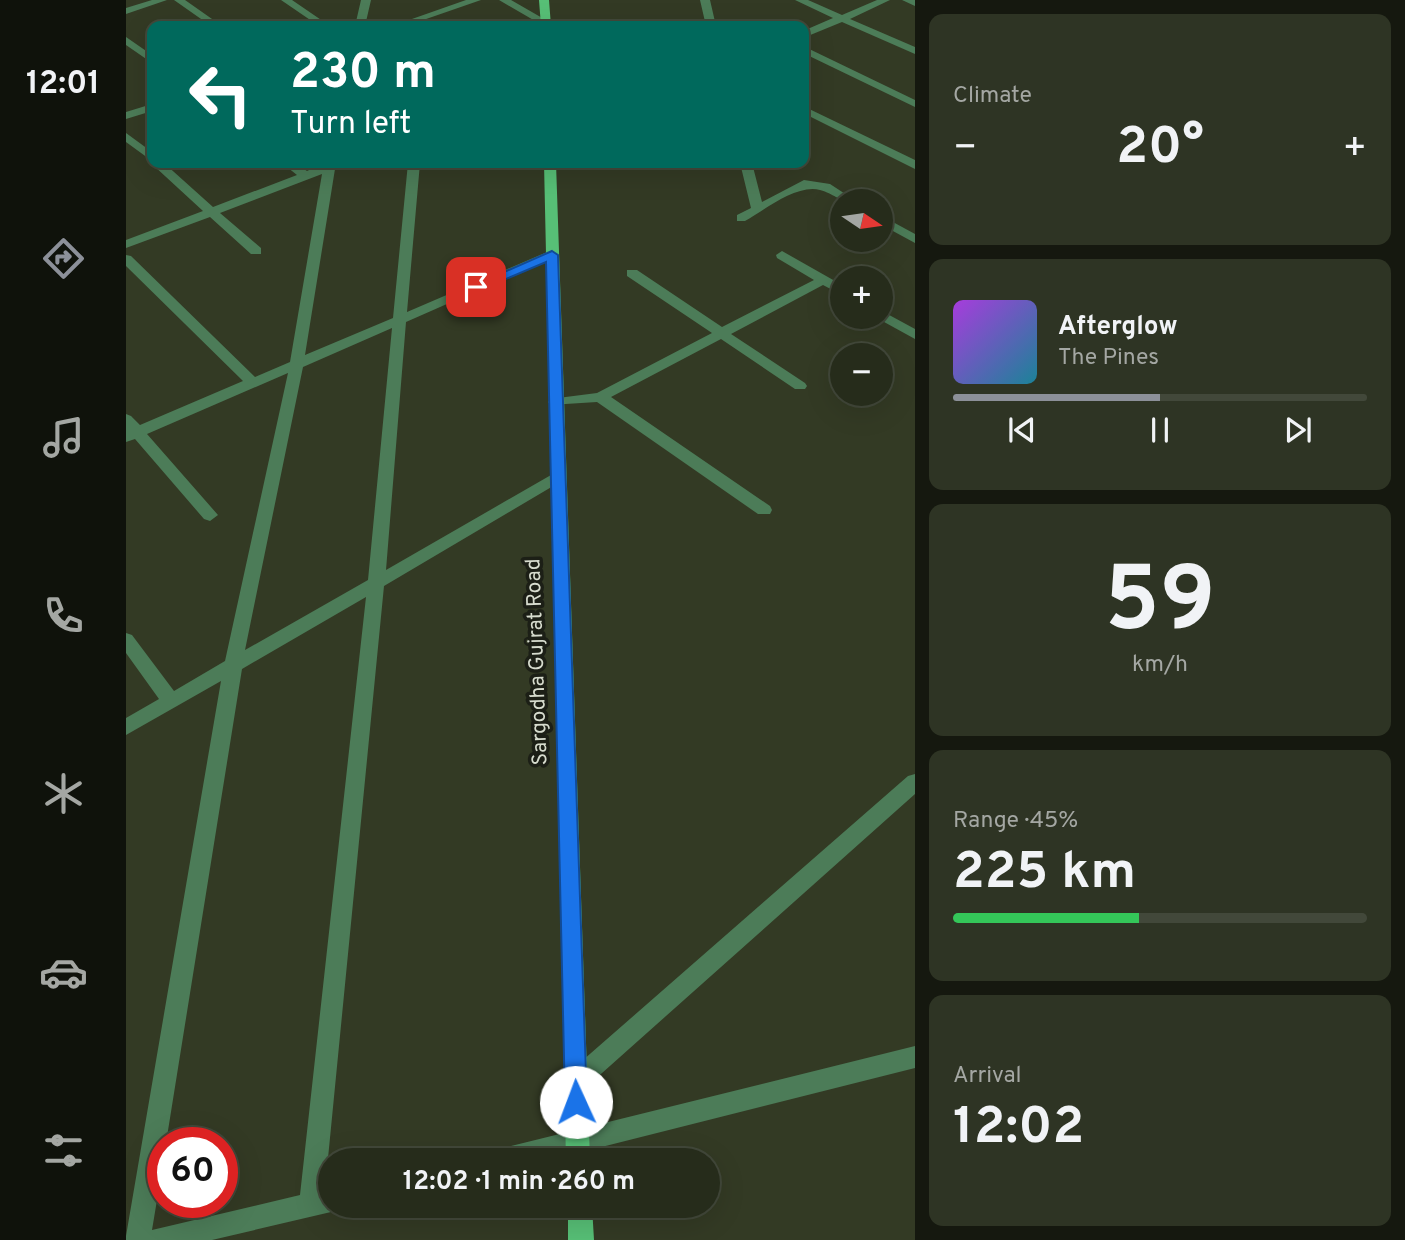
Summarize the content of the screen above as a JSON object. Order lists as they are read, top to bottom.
{
  "streets": {
    "main road": ["Sargodha Gujrat Road"]
  },
  "north": "right",
  "page": {
    "tabs": "12:01",
    "tile": [
      "Climate",
      ["59", "km/h"],
      ["Range · 45%", "225 km"],
      ["Arrival", "12:02"]
    ],
    "turn": ["230 m", "Turn left"],
    "heat": ["−", "20°", "+"],
    "map_buttons": ["+", "−"],
    "song": ["Afterglow", "The Pines"],
    "limit": "60",
    "trip": "12:02 · 1 min · 260 m"
  }
}
